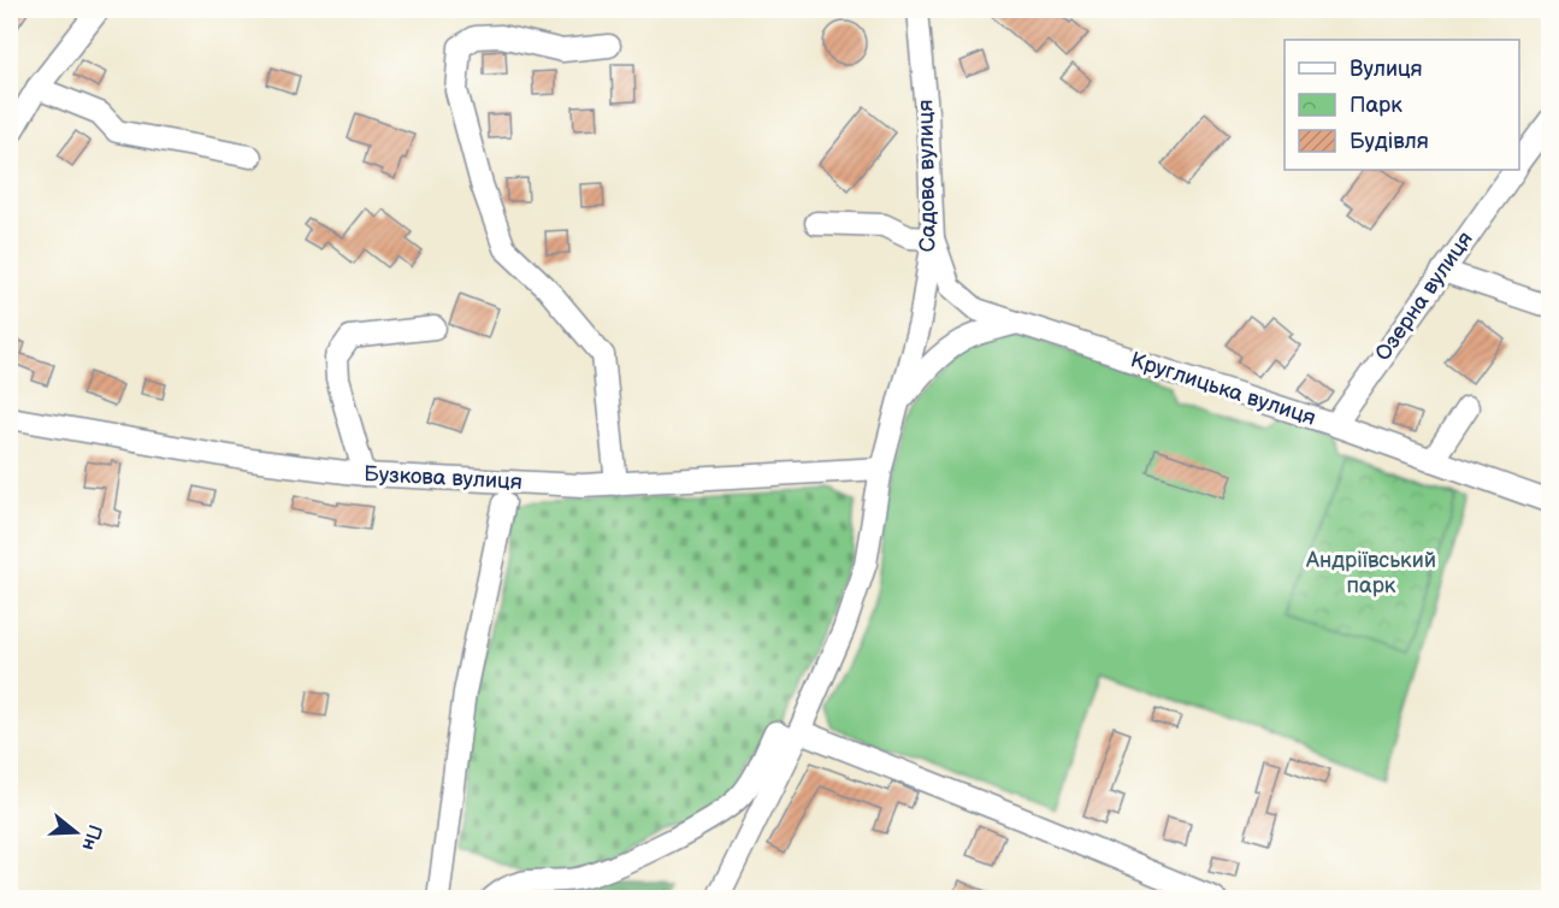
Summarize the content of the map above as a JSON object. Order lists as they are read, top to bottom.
{
  "streets": {
    "street": [
      "Садова вулиця",
      "Озерна вулиця",
      "Круглицька вулиця",
      "Бузкова вулиця"
    ]
  },
  "crossings": [
    ["Садова вулиця", "Круглицька вулиця"],
    ["Садова вулиця", "Бузкова вулиця"],
    ["Озерна вулиця", "Круглицька вулиця"]
  ],
  "parks": ["Андріївський парк"],
  "legend": ["Вулиця", "Парк", "Будівля"],
  "north": "right"
}
